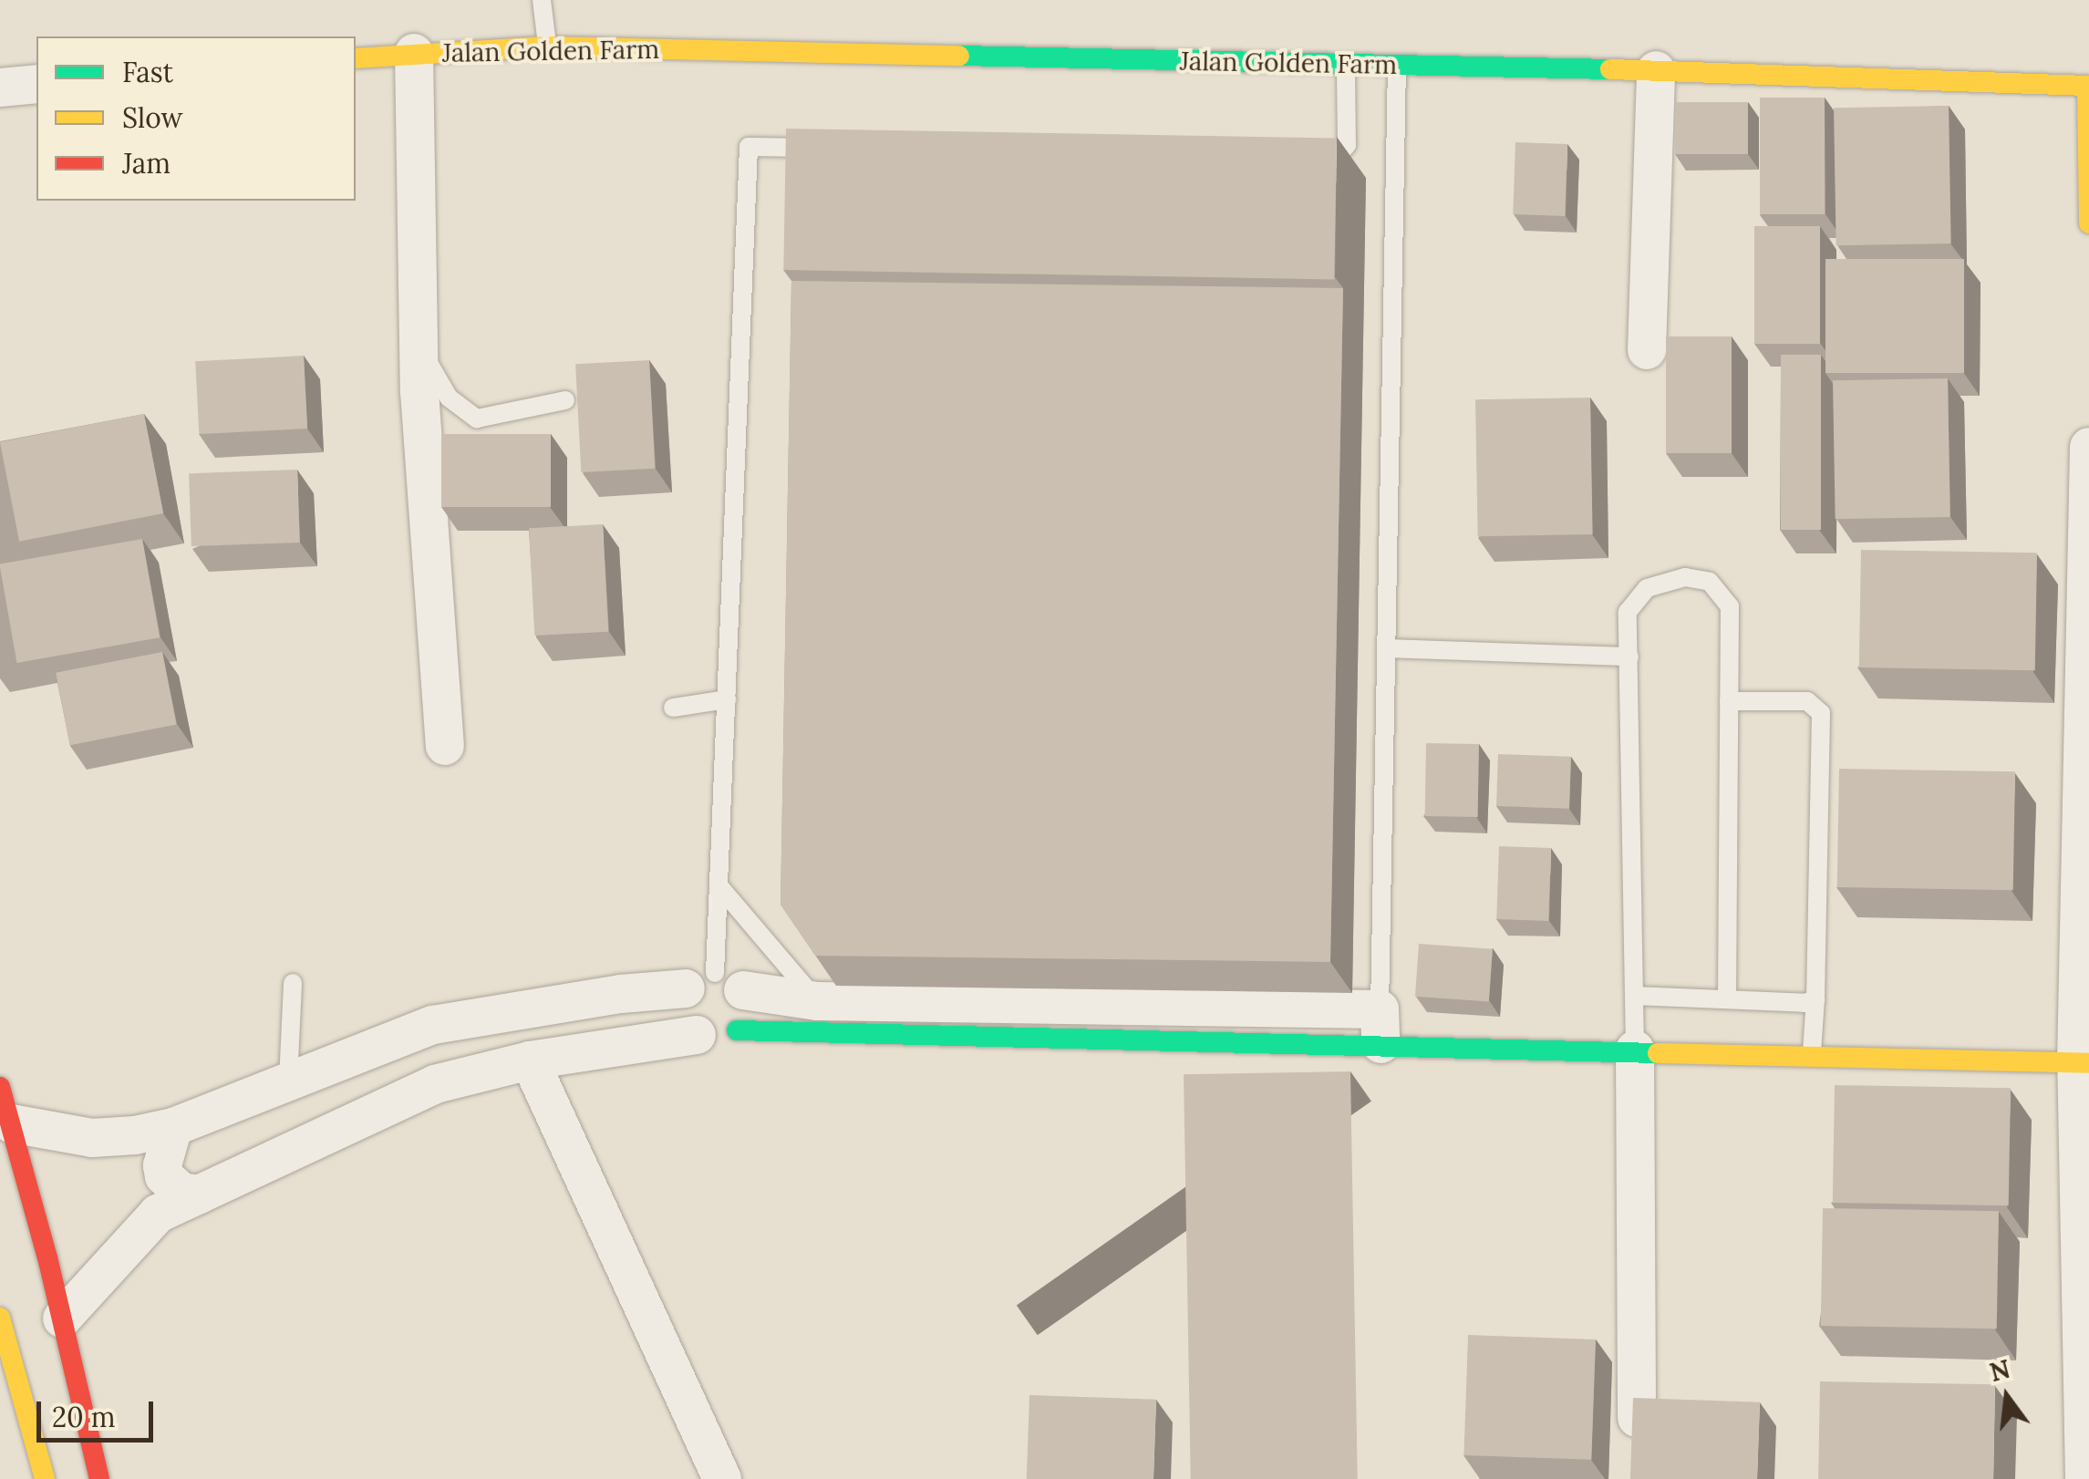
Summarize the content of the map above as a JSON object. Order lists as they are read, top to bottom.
{
  "streets": {
    "main road": ["Jalan Golden Farm"]
  },
  "legend": ["Fast", "Slow", "Jam"],
  "scale_bar": "20 m",
  "north": "top"
}
